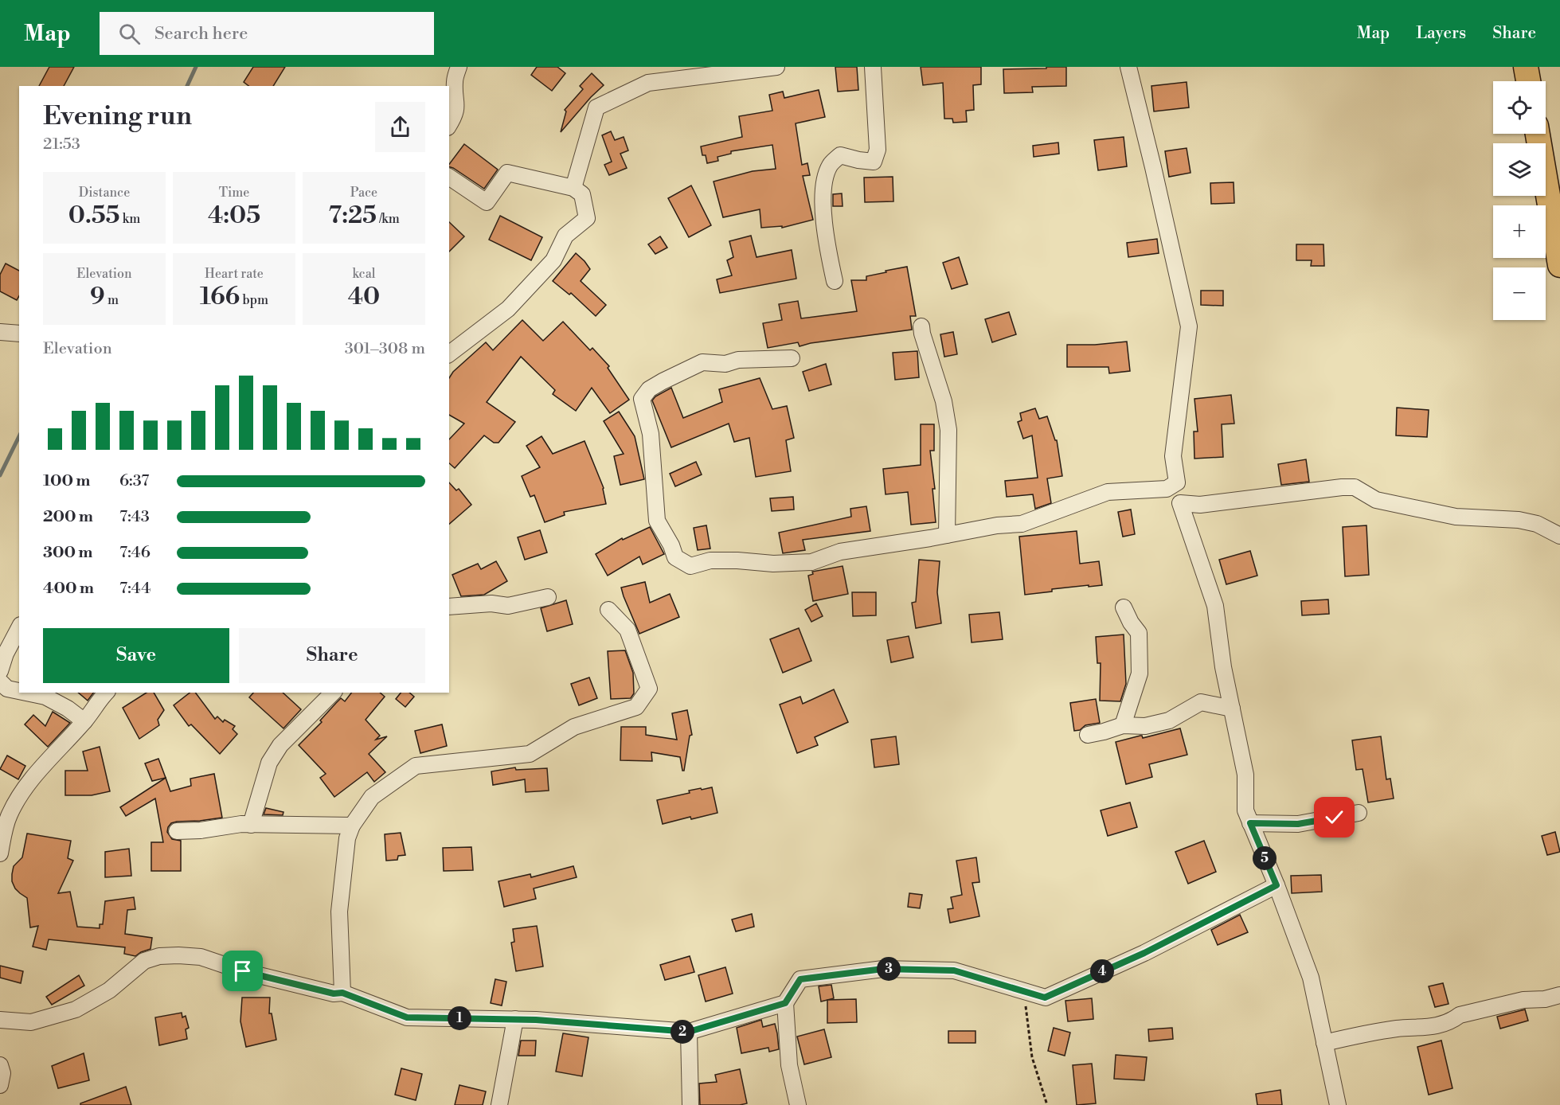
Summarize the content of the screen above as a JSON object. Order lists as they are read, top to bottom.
{
  "page": {
    "header": "Map",
    "search": "Search here",
    "nav": ["Map", "Layers", "Share"],
    "map_buttons": ["+", "−"],
    "heading": ["Evening run", "21:53"],
    "stats": [
      ["Distance", "0.55 km"],
      ["Time", "4:05"],
      ["Pace", "7:25 /km"],
      ["Elevation", "9 m"],
      ["Heart rate", "166 bpm"],
      ["kcal", "40"]
    ],
    "chart": ["Elevation", "301–308 m"],
    "list": [
      {
        "name": "100 m",
        "note": "6:37"
      },
      {
        "name": "200 m",
        "note": "7:43"
      },
      {
        "name": "300 m",
        "note": "7:46"
      },
      {
        "name": "400 m",
        "note": "7:44"
      }
    ],
    "buttons": ["Save", "Share"],
    "pins": [
      "5",
      "3",
      "4",
      "1",
      "2"
    ]
  }
}
